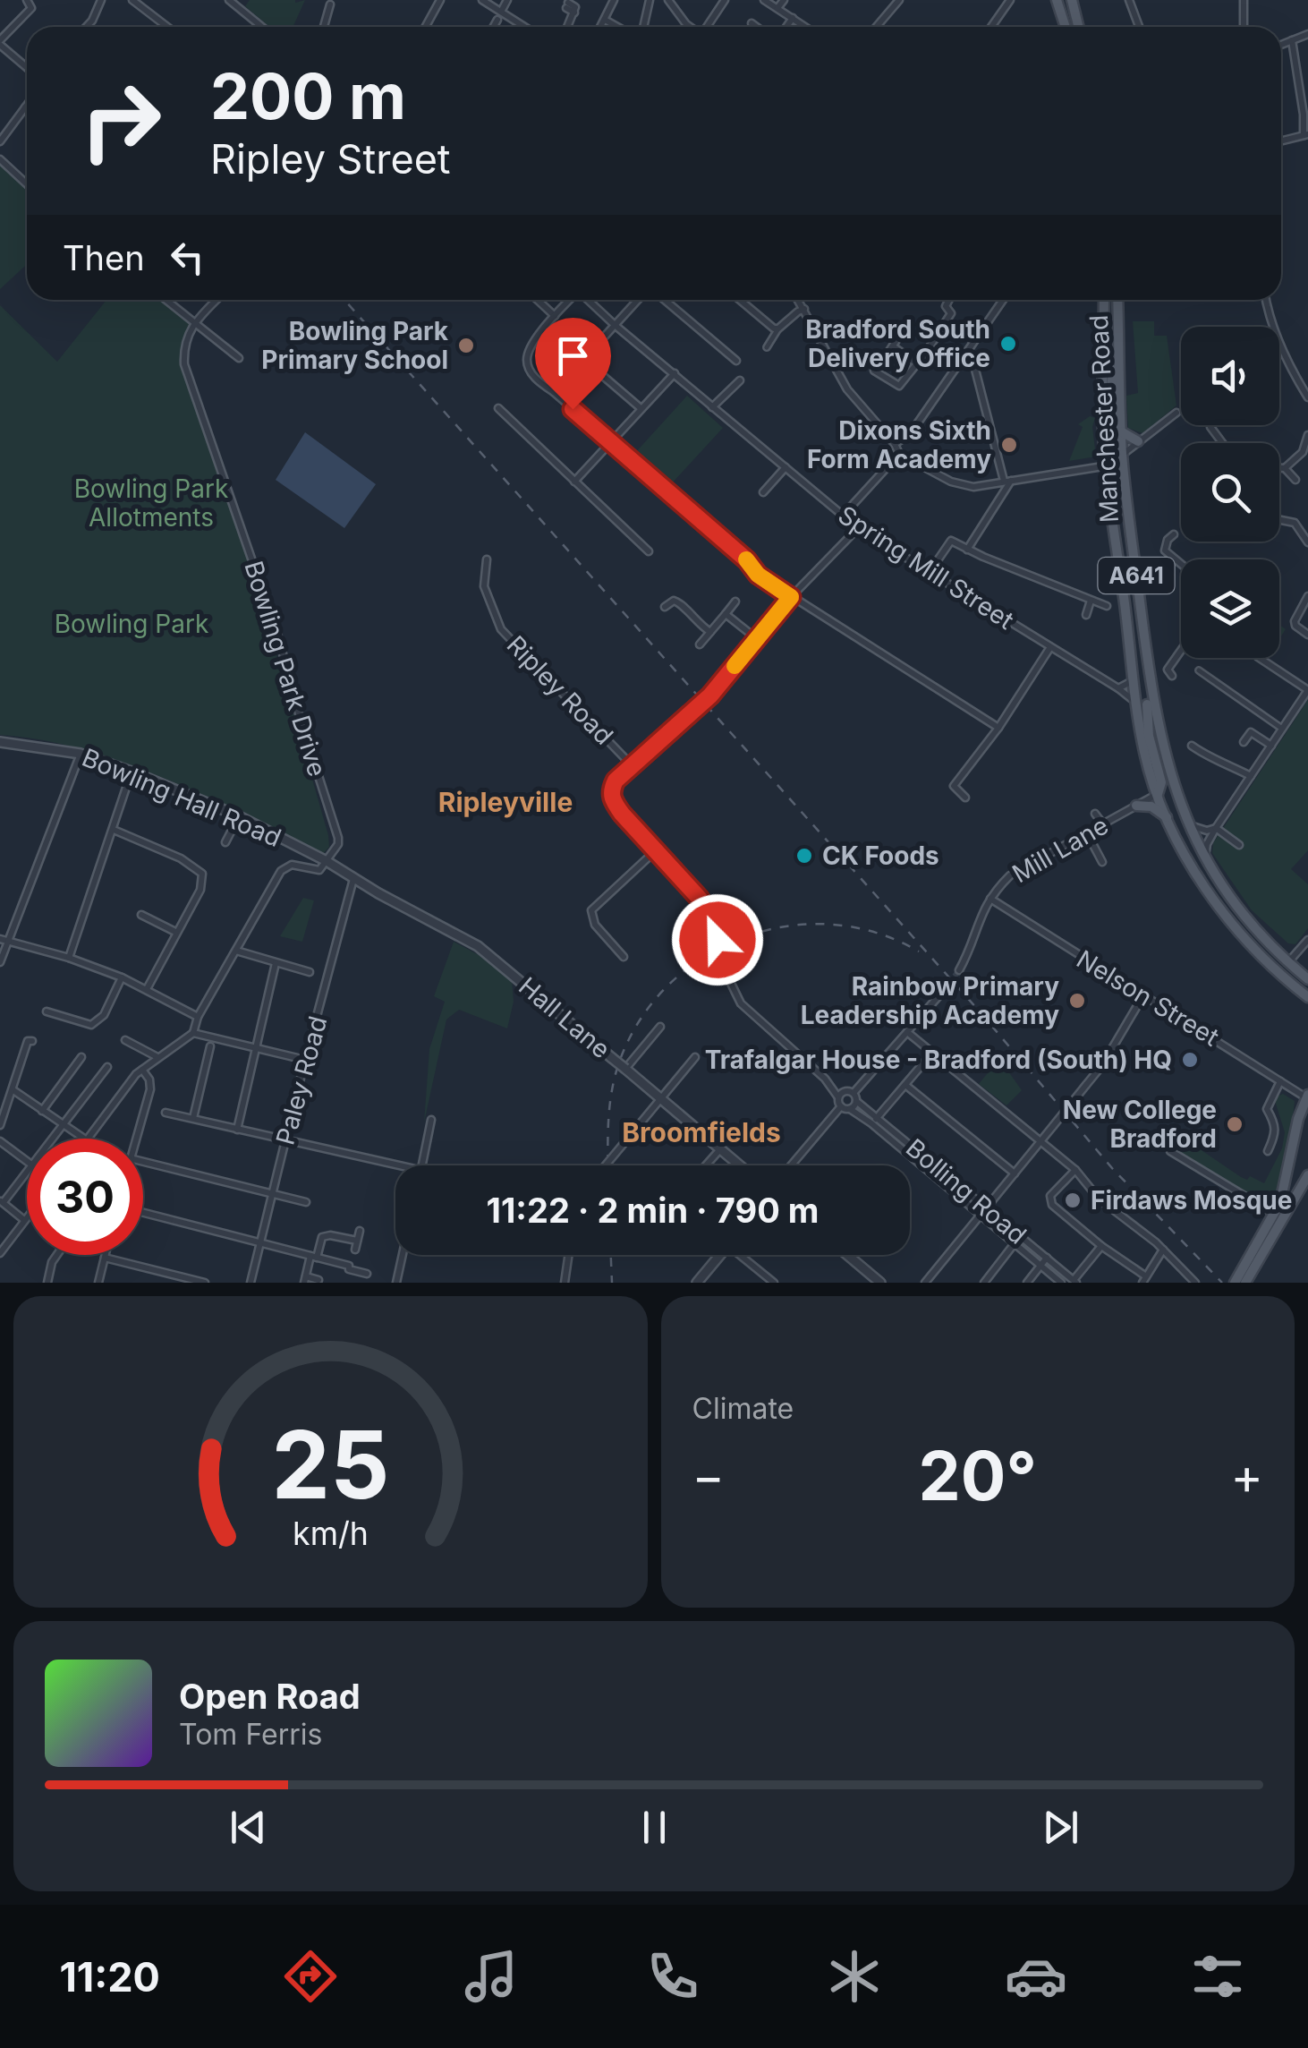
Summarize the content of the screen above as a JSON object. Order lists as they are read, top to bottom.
{
  "streets": {
    "main road": ["Manchester Road", "A641"],
    "street": [
      "Spring Mill Street",
      "Bowling Park Drive",
      "Ripley Road",
      "Bowling Hall Road",
      "Mill Lane",
      "Nelson Street",
      "Hall Lane",
      "Paley Road",
      "Bolling Road"
    ]
  },
  "crossings": [
    ["Manchester Road", "Spring Mill Street"],
    ["Manchester Road", "Mill Lane"],
    ["Bowling Park Drive", "Bowling Hall Road"],
    ["Ripley Road", "Bolling Road"],
    ["Bowling Hall Road", "Hall Lane"],
    ["Bowling Hall Road", "Paley Road"],
    ["Mill Lane", "Nelson Street"],
    ["Hall Lane", "Paley Road"]
  ],
  "districts": ["Ripleyville", "Broomfields"],
  "parks": ["Bowling Park Allotments", "Bowling Park"],
  "places": [
    "Bradford South Delivery Office",
    "Bowling Park Primary School",
    "Dixons Sixth Form Academy",
    "CK Foods",
    "Rainbow Primary Leadership Academy",
    "Trafalgar House - Bradford (South) HQ",
    "New College Bradford",
    "Firdaws Mosque"
  ],
  "page": {
    "turn": ["200 m", "Ripley Street"],
    "then": "Then",
    "limit": "30",
    "trip": "11:22 · 2 min · 790 m",
    "tile": "Climate",
    "heat": ["−", "20°", "+"],
    "song": ["Open Road", "Tom Ferris"],
    "tabs": "11:20",
    "gauge": ["25", "km/h"]
  }
}
